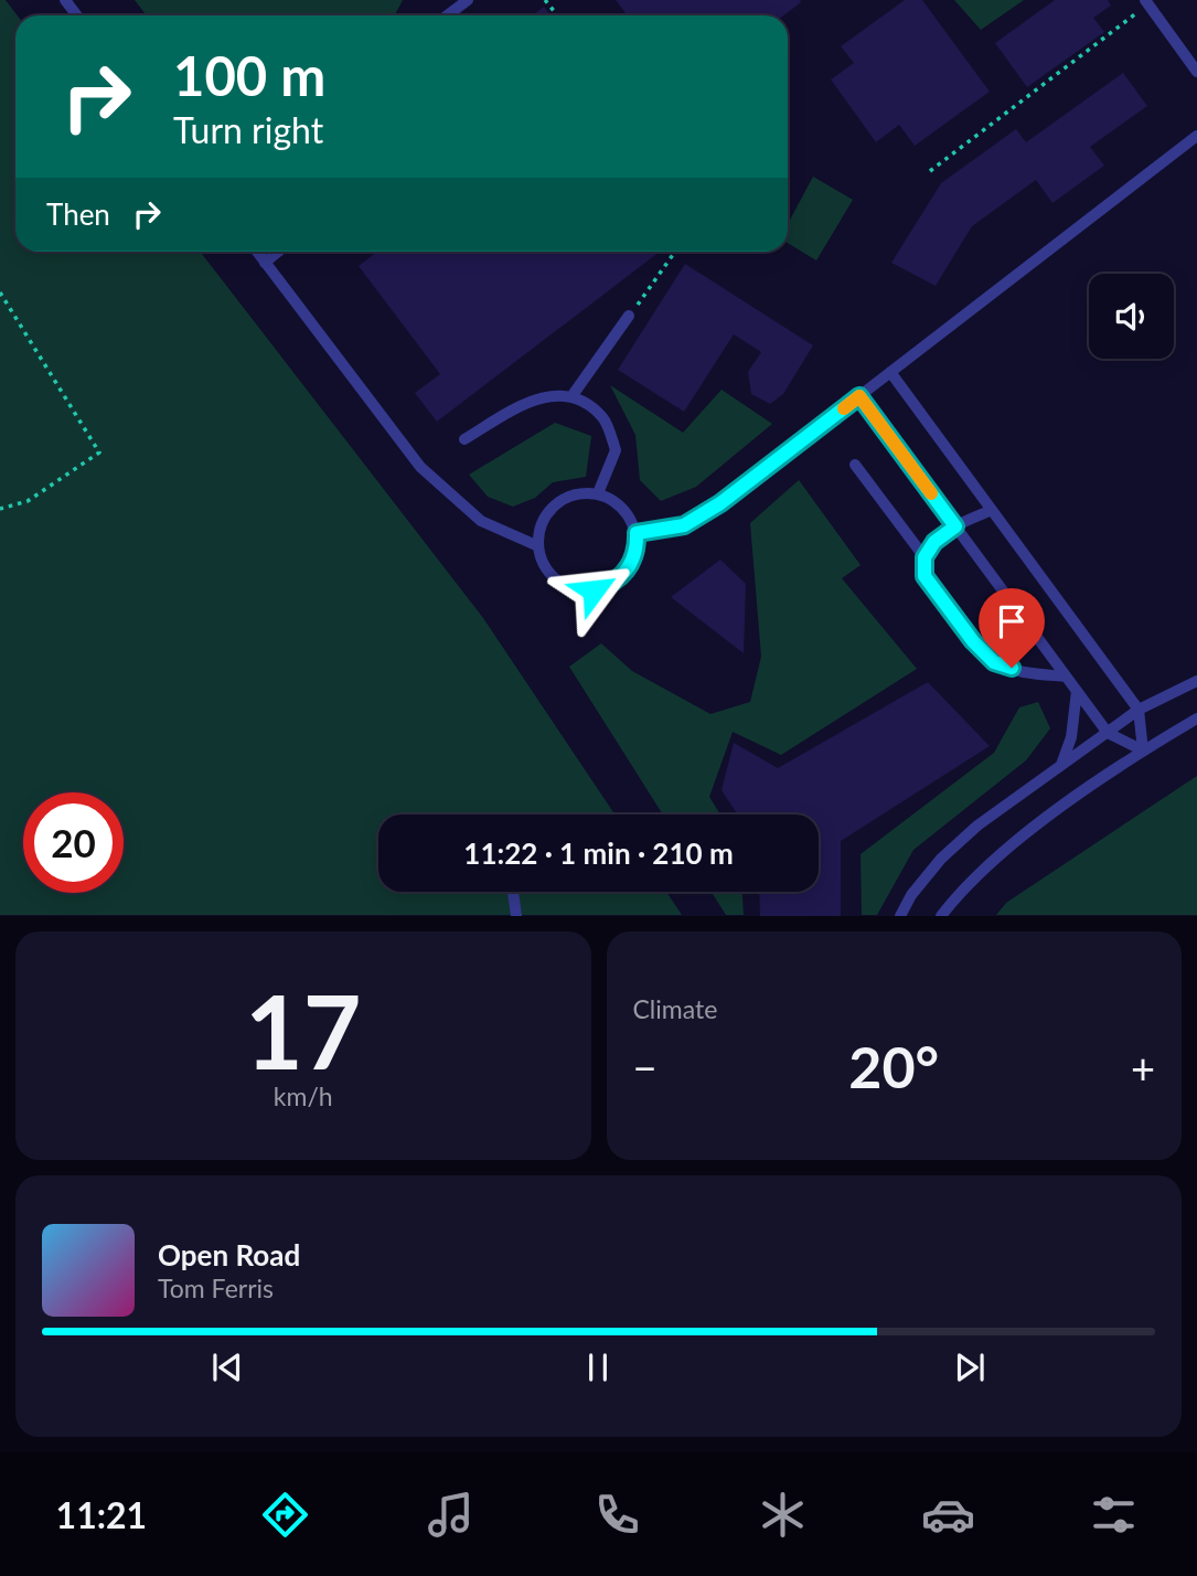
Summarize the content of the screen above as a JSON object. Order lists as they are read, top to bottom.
{
  "page": {
    "turn": ["100 m", "Turn right"],
    "then": "Then",
    "limit": "20",
    "trip": "11:22 · 1 min · 210 m",
    "tile": [
      ["17", "km/h"],
      "Climate"
    ],
    "heat": ["−", "20°", "+"],
    "song": ["Open Road", "Tom Ferris"],
    "tabs": "11:21"
  }
}
